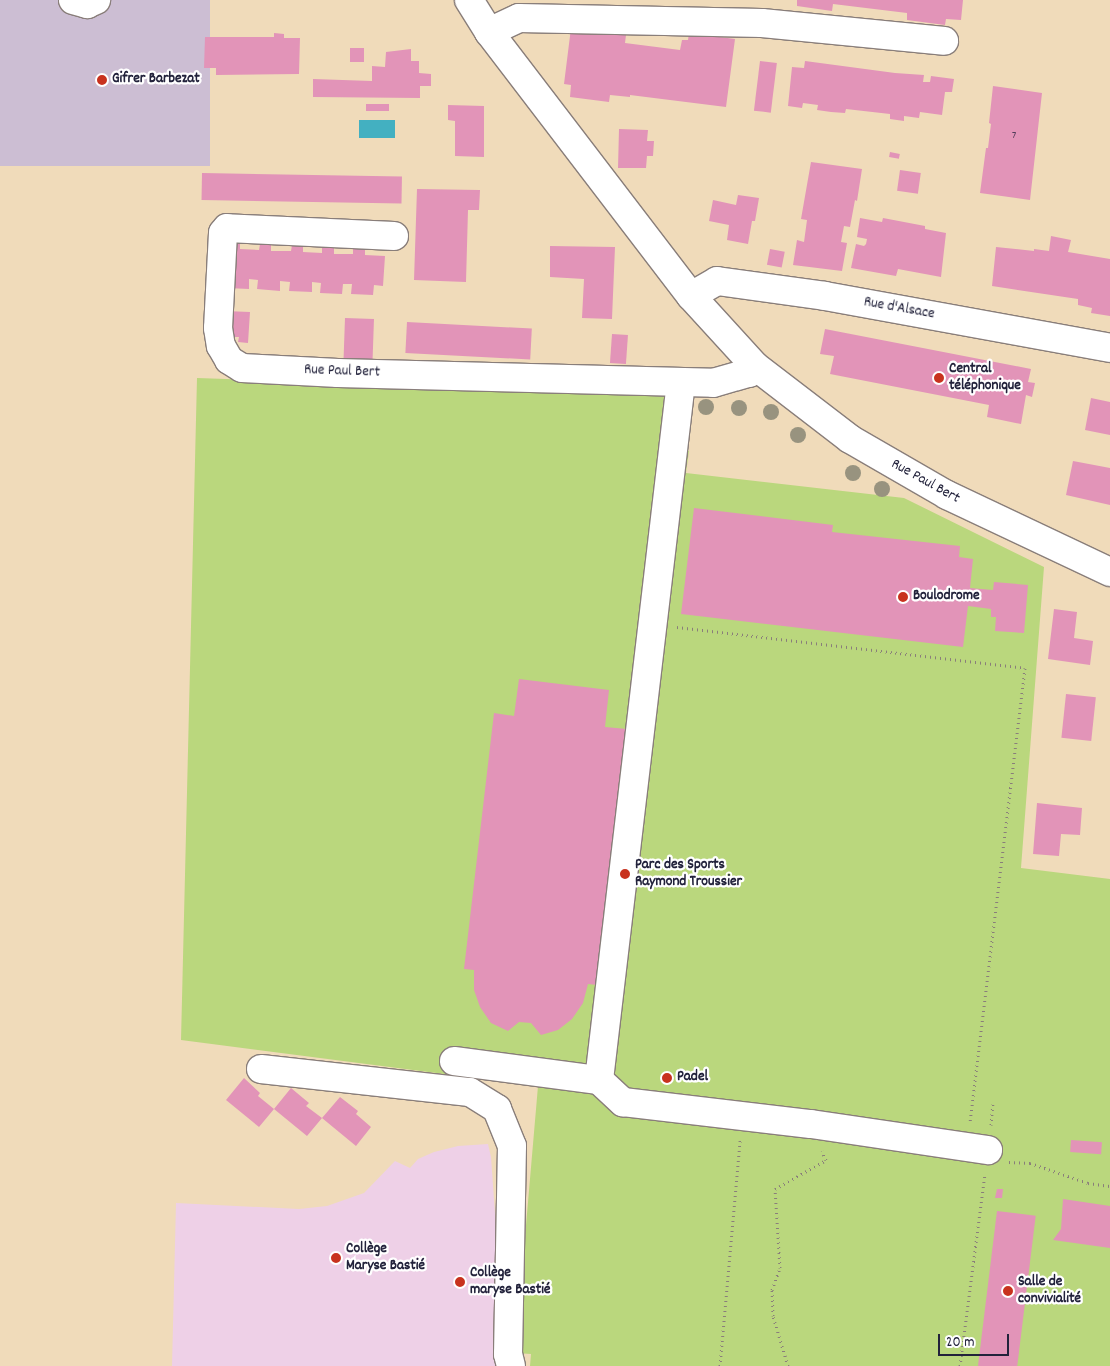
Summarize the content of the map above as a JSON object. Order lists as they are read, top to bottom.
{
  "streets": {
    "street": ["Rue d'Alsace", "Rue Paul Bert"]
  },
  "crossings": [
    ["Rue d'Alsace", "Rue Paul Bert"]
  ],
  "places": [
    "Gifrer Barbezat",
    "Central téléphonique",
    "Boulodrome",
    "Parc des Sports Raymond Troussier",
    "Padel",
    "Collège Maryse Bastié",
    "Collège maryse Bastié",
    "Salle de convivialité"
  ],
  "house_numbers": ["7"],
  "scale_bar": "20 m"
}
